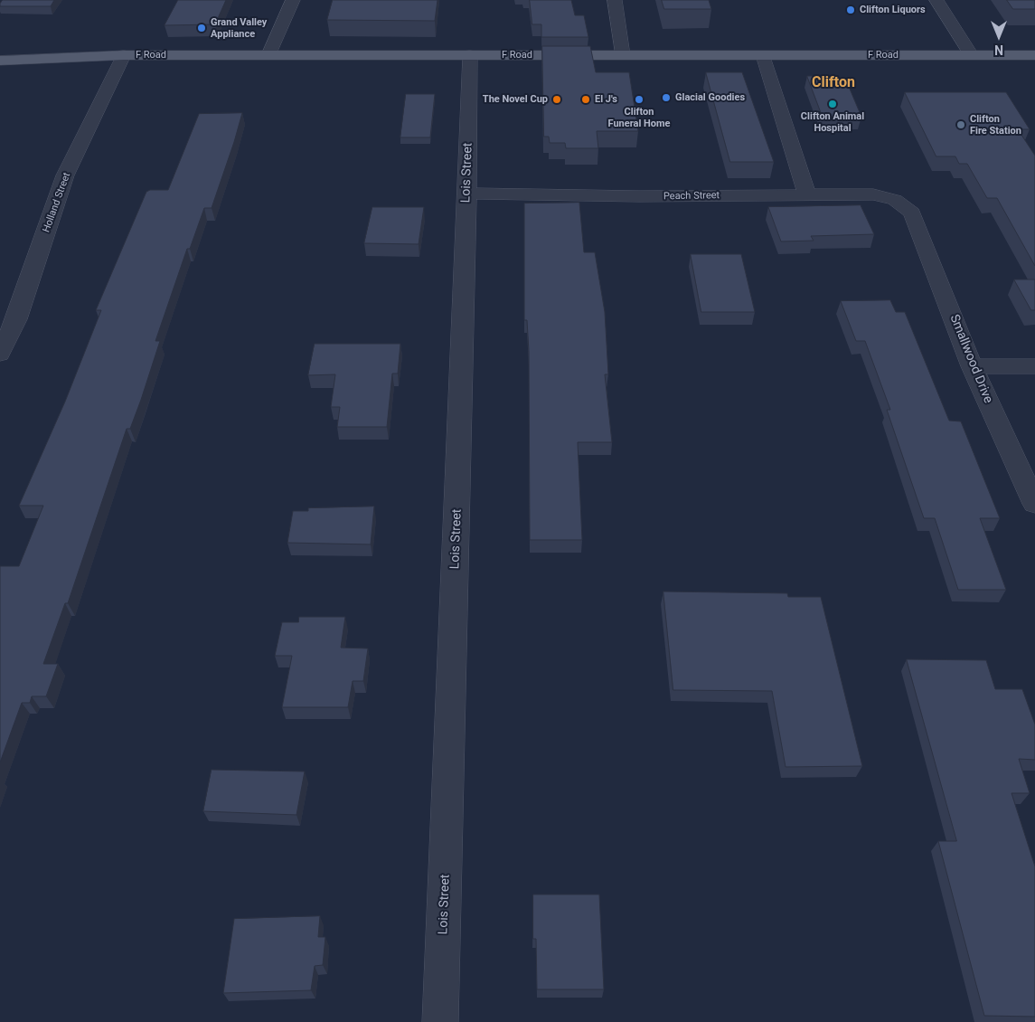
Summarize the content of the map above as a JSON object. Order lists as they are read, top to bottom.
{
  "streets": {
    "main road": ["F Road"],
    "street": [
      "Lois Street",
      "Peach Street",
      "Holland Street",
      "Smallwood Drive"
    ]
  },
  "crossings": [
    ["F Road", "Lois Street"],
    ["F Road", "Holland Street"],
    ["Lois Street", "Peach Street"],
    ["Peach Street", "Smallwood Drive"]
  ],
  "districts": ["Clifton"],
  "places": [
    "Clifton Liquors",
    "Grand Valley Appliance",
    "Glacial Goodies",
    "The Novel Cup",
    "El J's",
    "Clifton Funeral Home",
    "Clifton Animal Hospital",
    "Clifton Fire Station"
  ],
  "north": "bottom"
}
